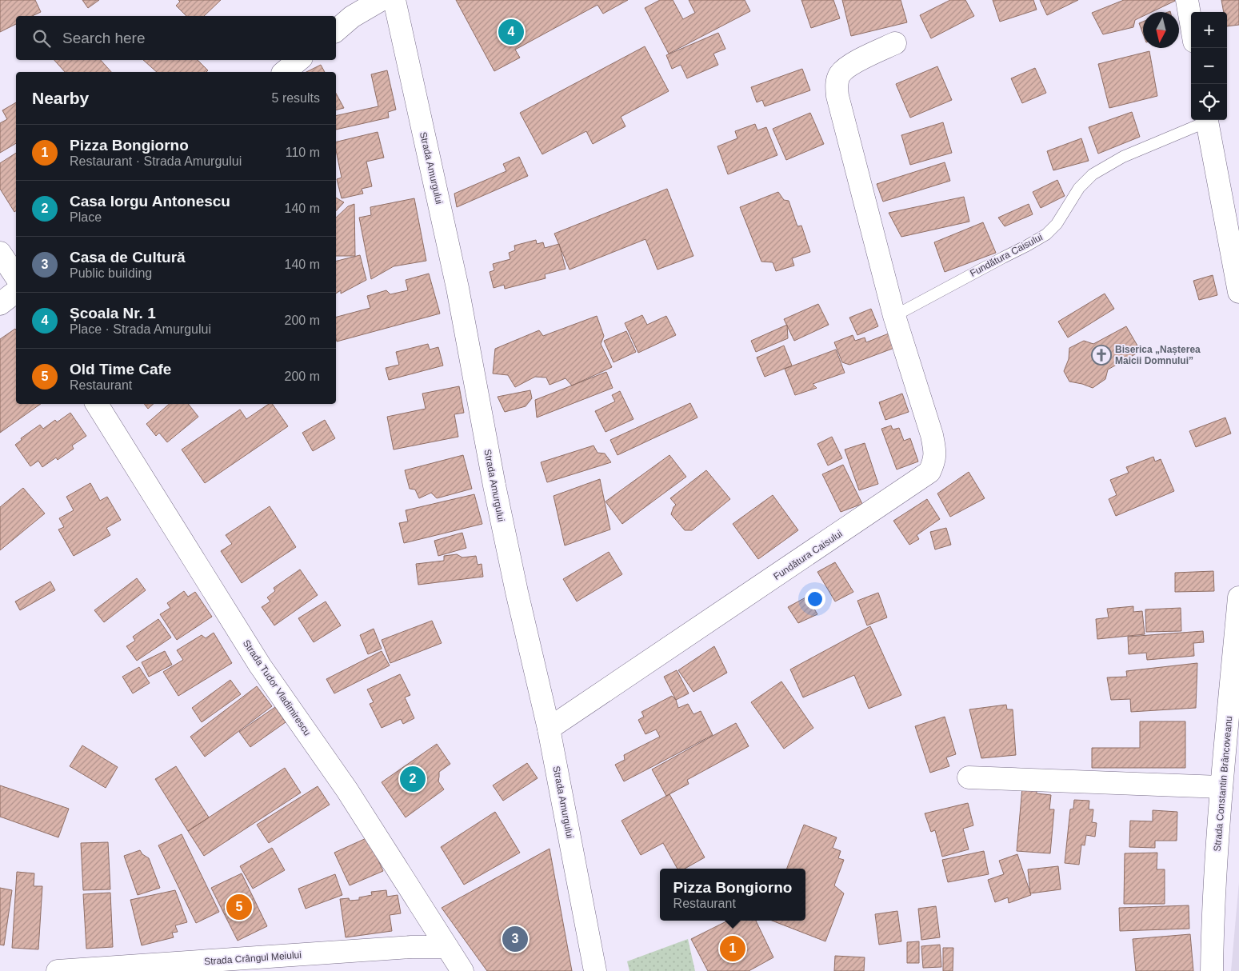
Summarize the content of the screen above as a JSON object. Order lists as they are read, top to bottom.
{
  "streets": {
    "street": [
      "Strada Amurgului",
      "Fundătura Caisului",
      "Strada Tudor Vladimirescu",
      "Strada Constantin Brâncoveanu",
      "Strada Crângul Meiului"
    ]
  },
  "crossings": [
    ["Strada Amurgului", "Fundătura Caisului"],
    ["Strada Tudor Vladimirescu", "Strada Crângul Meiului"]
  ],
  "places": {
    "church": ["Biserica „Nașterea Maicii Domnului”"]
  },
  "north": "bottom",
  "page": {
    "map_buttons": ["+", "−"],
    "search": "Search here",
    "pins": [
      "4",
      "2",
      "5",
      "3",
      "1"
    ],
    "heading": ["Nearby", "5 results"],
    "list": [
      {
        "mark": "1",
        "name": "Pizza Bongiorno",
        "note": "Restaurant · Strada Amurgului",
        "value": "110 m"
      },
      {
        "mark": "2",
        "name": "Casa Iorgu Antonescu",
        "note": "Place",
        "value": "140 m"
      },
      {
        "mark": "3",
        "name": "Casa de Cultură",
        "note": "Public building",
        "value": "140 m"
      },
      {
        "mark": "4",
        "name": "Școala Nr. 1",
        "note": "Place · Strada Amurgului",
        "value": "200 m"
      },
      {
        "mark": "5",
        "name": "Old Time Cafe",
        "note": "Restaurant",
        "value": "200 m"
      }
    ],
    "popup": ["Pizza Bongiorno", "Restaurant"]
  }
}
